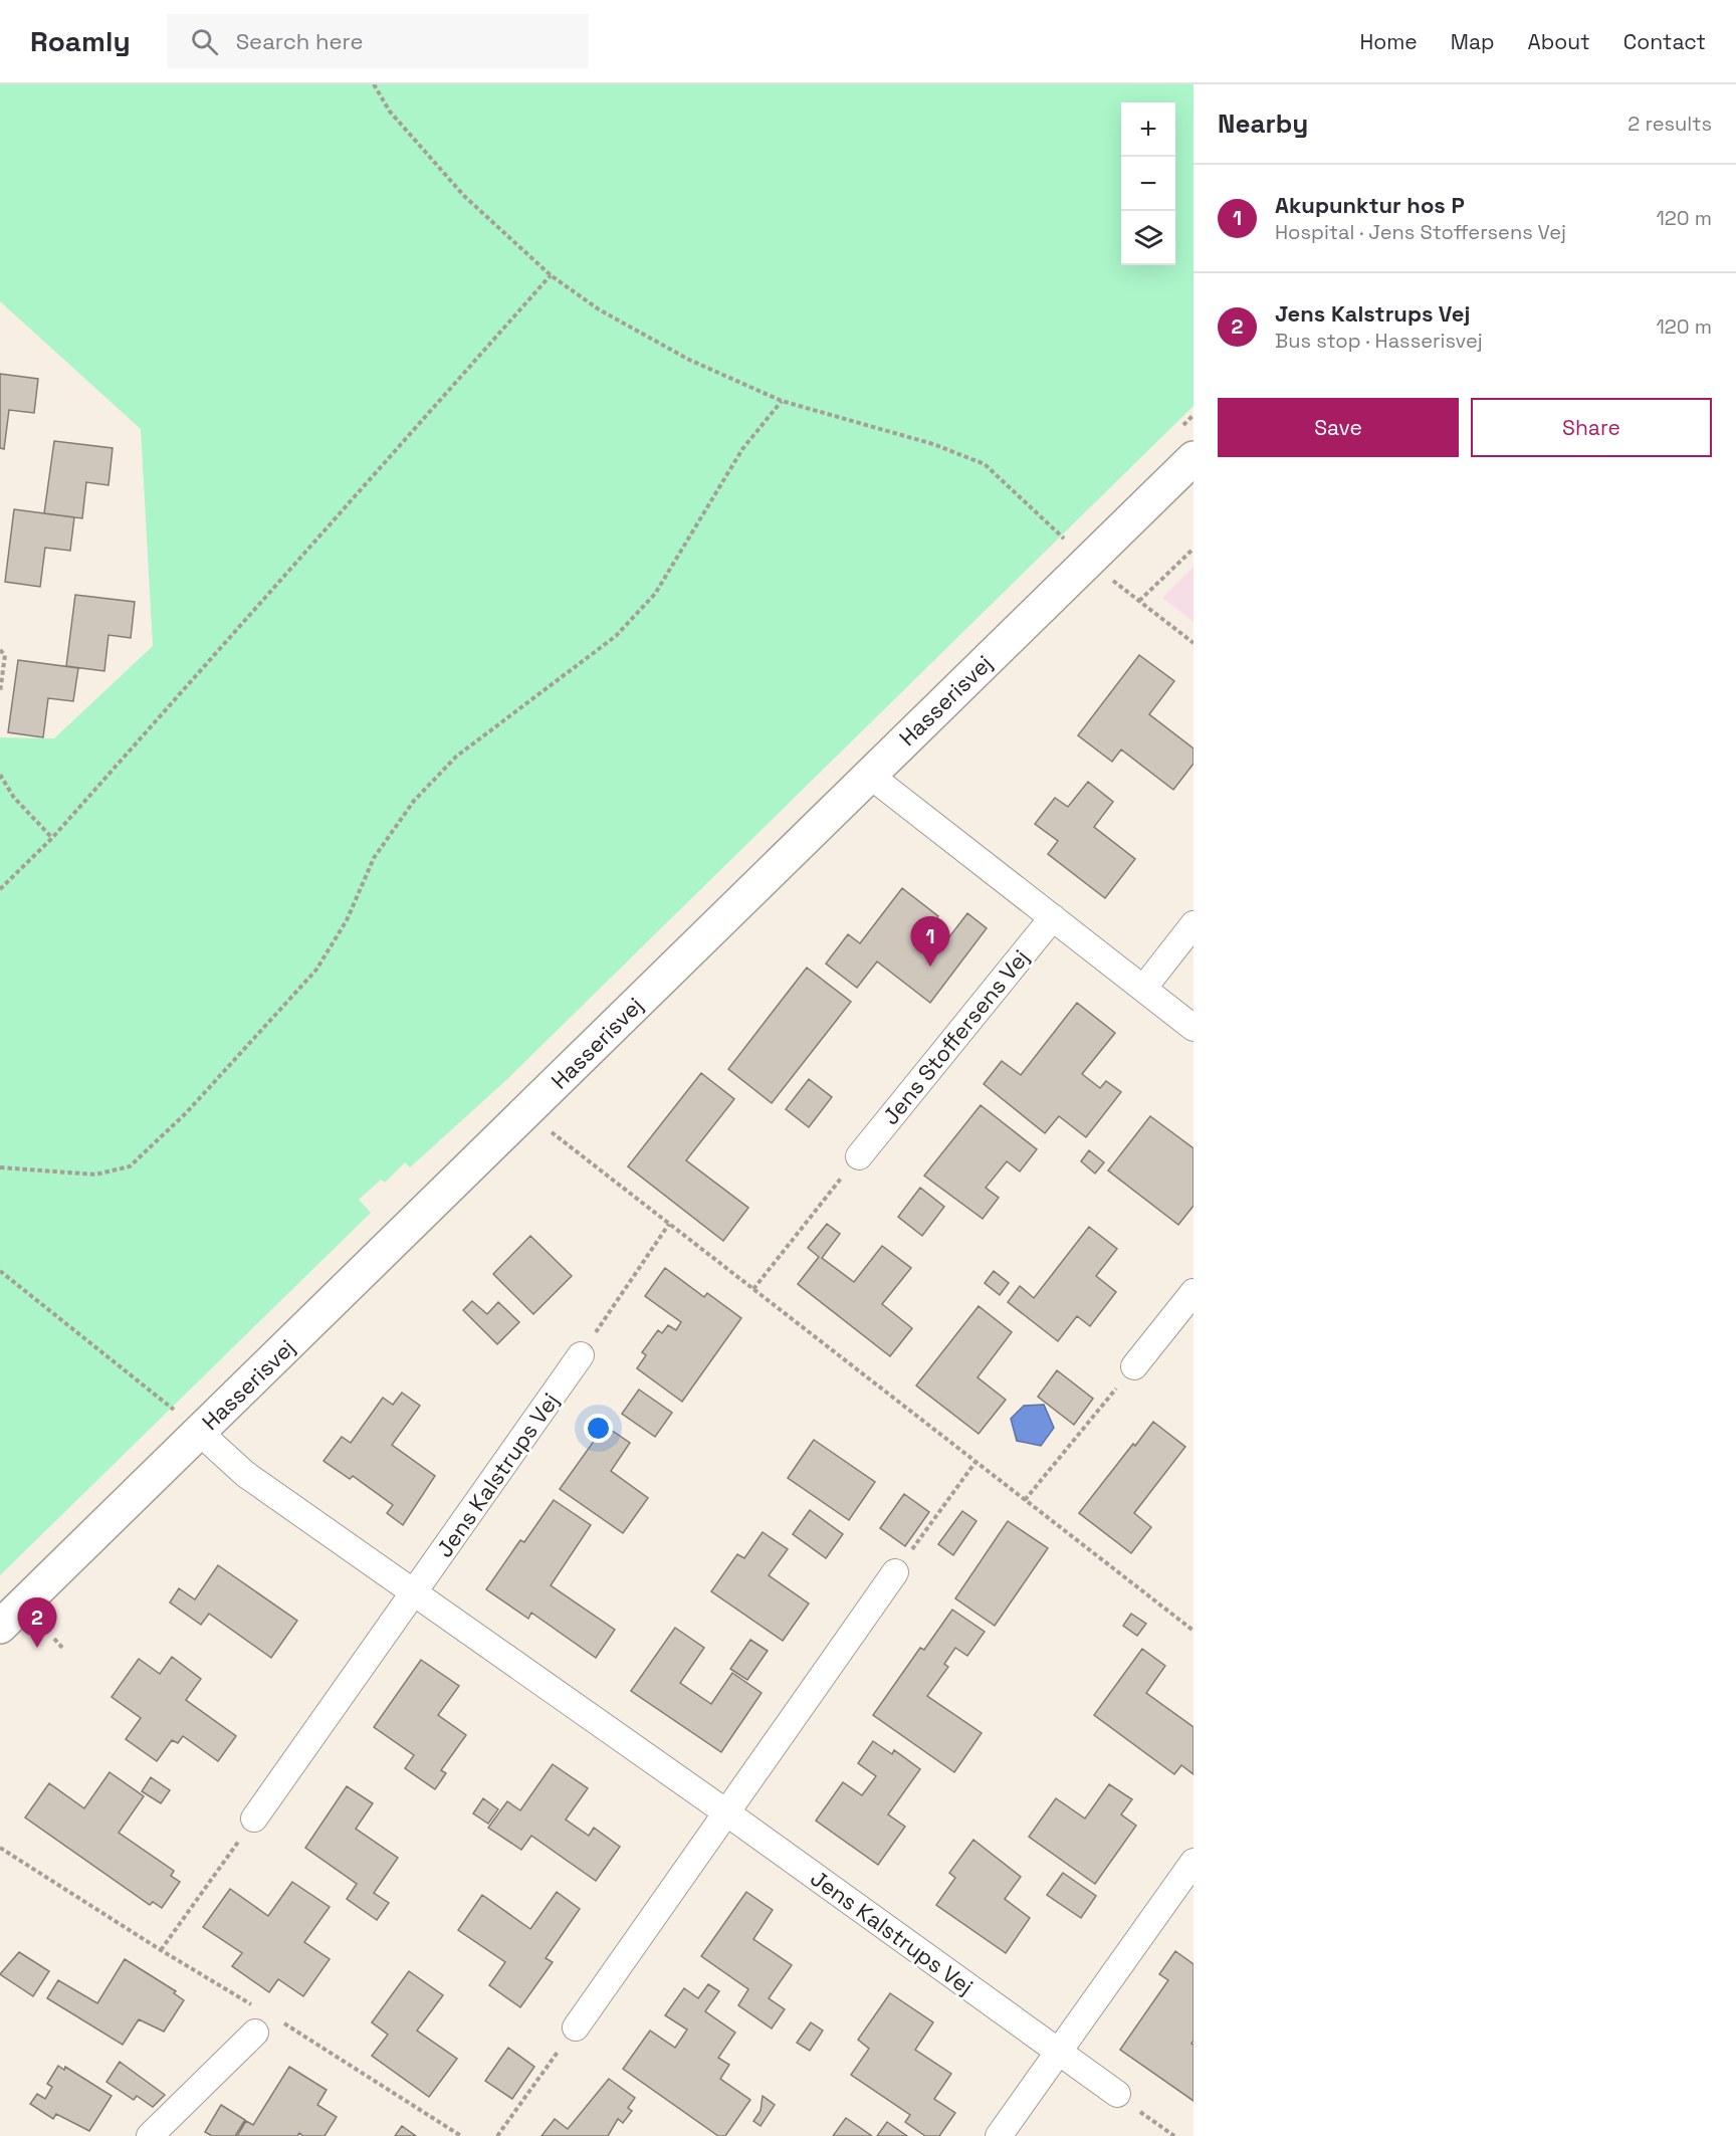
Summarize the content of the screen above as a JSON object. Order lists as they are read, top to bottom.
{
  "streets": {
    "street": ["Hasserisvej", "Jens Stoffersens Vej", "Jens Kalstrups Vej"]
  },
  "crossings": [
    ["Hasserisvej", "Jens Kalstrups Vej"]
  ],
  "page": {
    "header": "Roamly",
    "search": "Search here",
    "nav": [
      "Home",
      "Map",
      "About",
      "Contact"
    ],
    "heading": ["Nearby", "2 results"],
    "map_buttons": ["+", "−"],
    "list": [
      {
        "mark": "1",
        "name": "Akupunktur hos P",
        "note": "Hospital · Jens Stoffersens Vej",
        "value": "120 m"
      },
      {
        "mark": "2",
        "name": "Jens Kalstrups Vej",
        "note": "Bus stop · Hasserisvej",
        "value": "120 m"
      }
    ],
    "buttons": ["Save", "Share"],
    "pins": ["1", "2"]
  }
}
